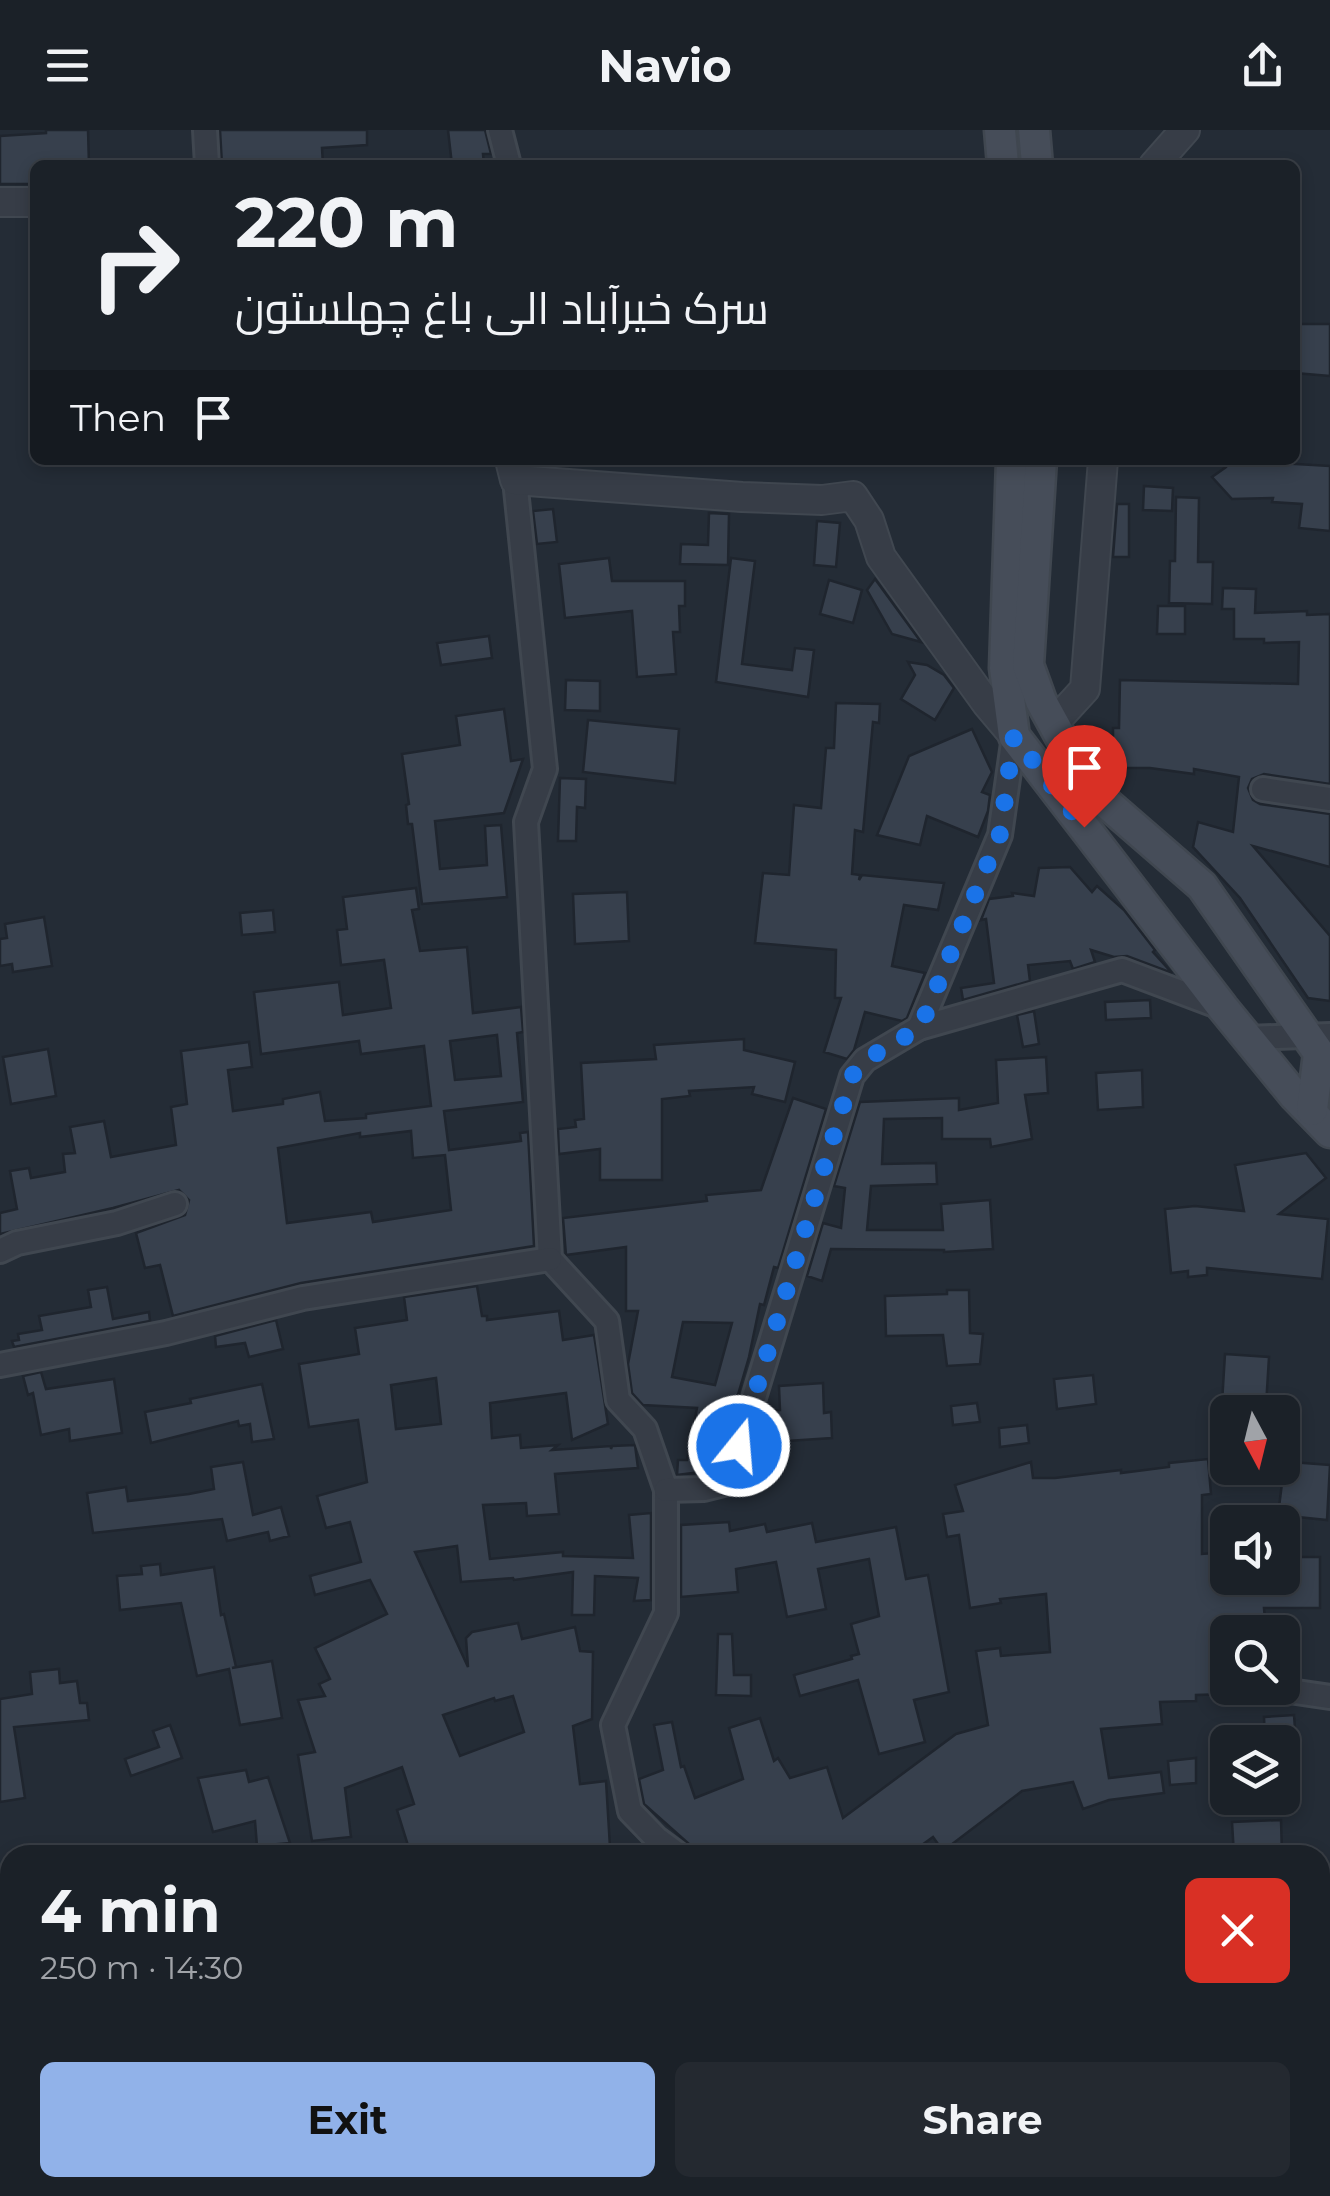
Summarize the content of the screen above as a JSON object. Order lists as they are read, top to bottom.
{
  "north": "bottom",
  "page": {
    "header": "Navio",
    "turn": ["220 m", "سرک خیرآباد الی باغ چهلستون"],
    "then": "Then",
    "heading": ["4 min", "250 m · 14:30"],
    "buttons": ["Exit", "Share"]
  }
}
